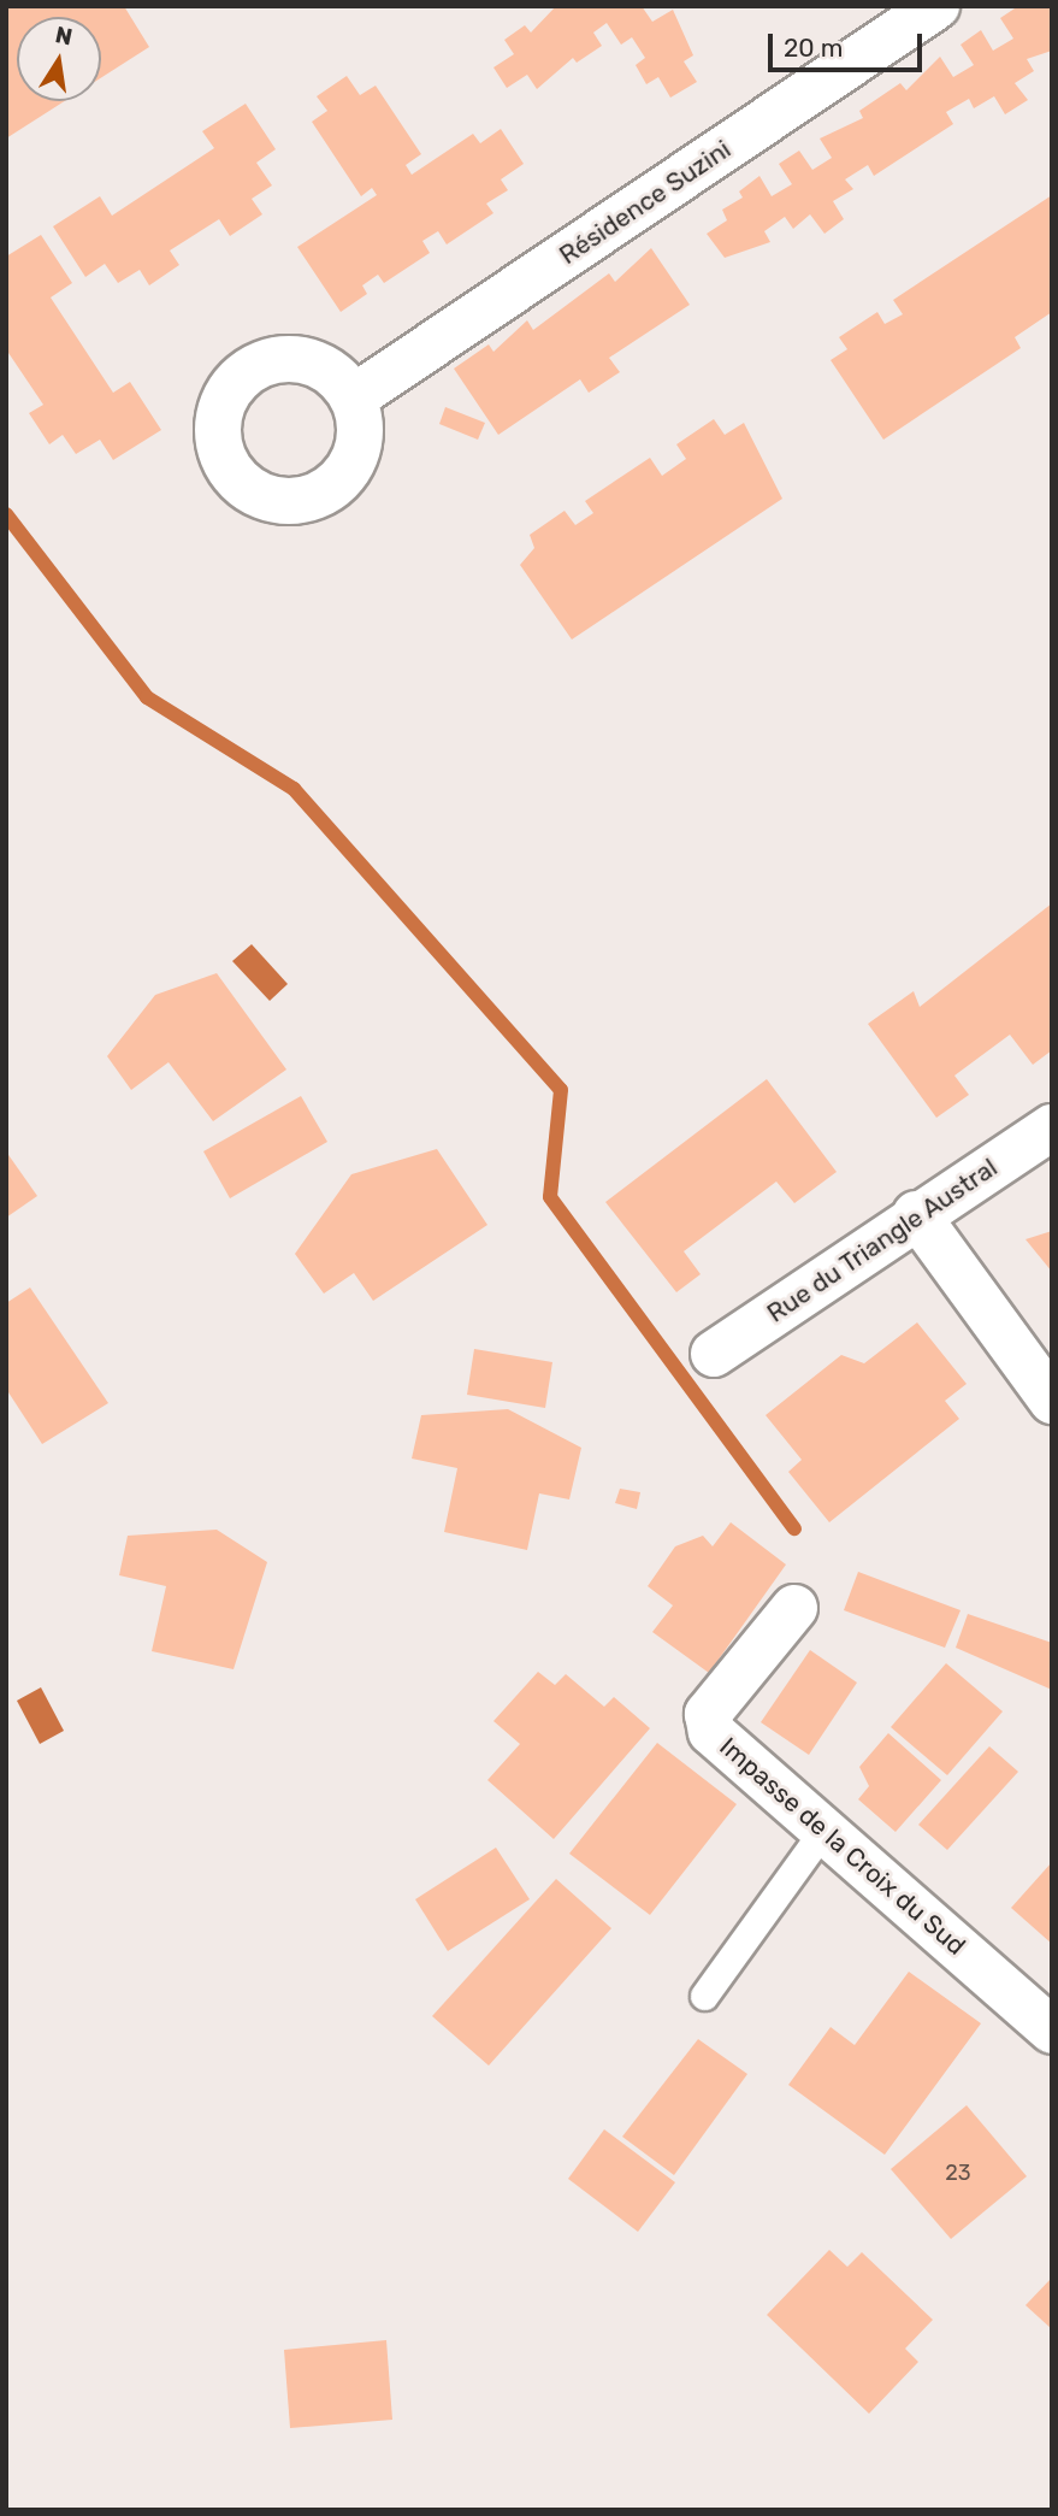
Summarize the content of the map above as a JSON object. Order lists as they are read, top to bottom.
{
  "streets": {
    "street": ["Résidence Suzini", "Rue du Triangle Austral", "Impasse de la Croix du Sud"]
  },
  "house_numbers": ["23"],
  "scale_bar": "20 m",
  "north": "top"
}
